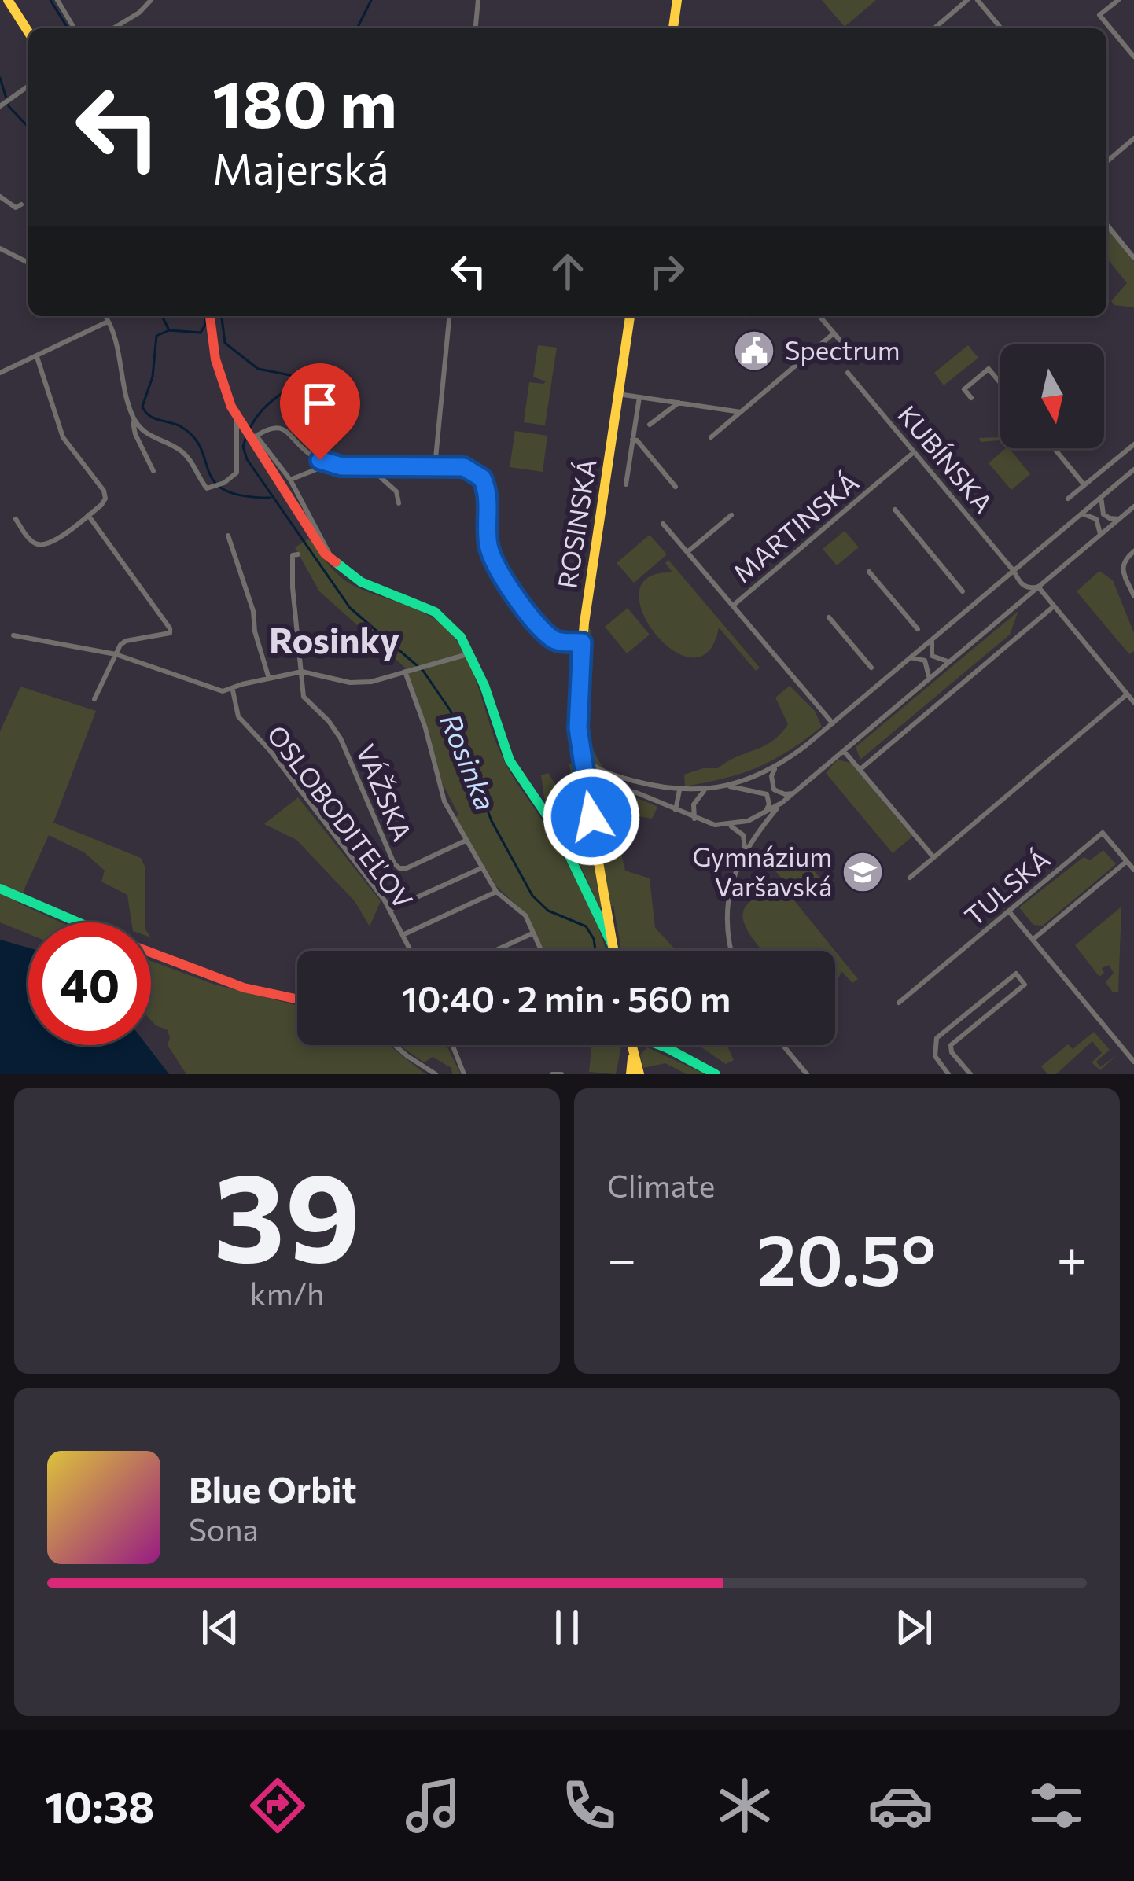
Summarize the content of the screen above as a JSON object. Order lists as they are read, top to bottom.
{
  "streets": {
    "street": [
      "KUBÍNSKA",
      "ROSINSKÁ",
      "MARTINSKÁ",
      "VÁŽSKA",
      "OSLOBODITEĽOV",
      "TULSKÁ"
    ]
  },
  "crossings": [
    ["KUBÍNSKA", "MARTINSKÁ"]
  ],
  "districts": ["Rosinky"],
  "water": ["Rosinka"],
  "places": {
    "public building": ["Spectrum"],
    "school or university": ["Gymnázium Varšavská"]
  },
  "north": "bottom",
  "page": {
    "turn": ["180 m", "Majerská"],
    "limit": "40",
    "trip": "10:40 · 2 min · 560 m",
    "tile": [
      ["39", "km/h"],
      "Climate"
    ],
    "heat": ["−", "20.5°", "+"],
    "song": ["Blue Orbit", "Sona"],
    "tabs": "10:38"
  }
}
